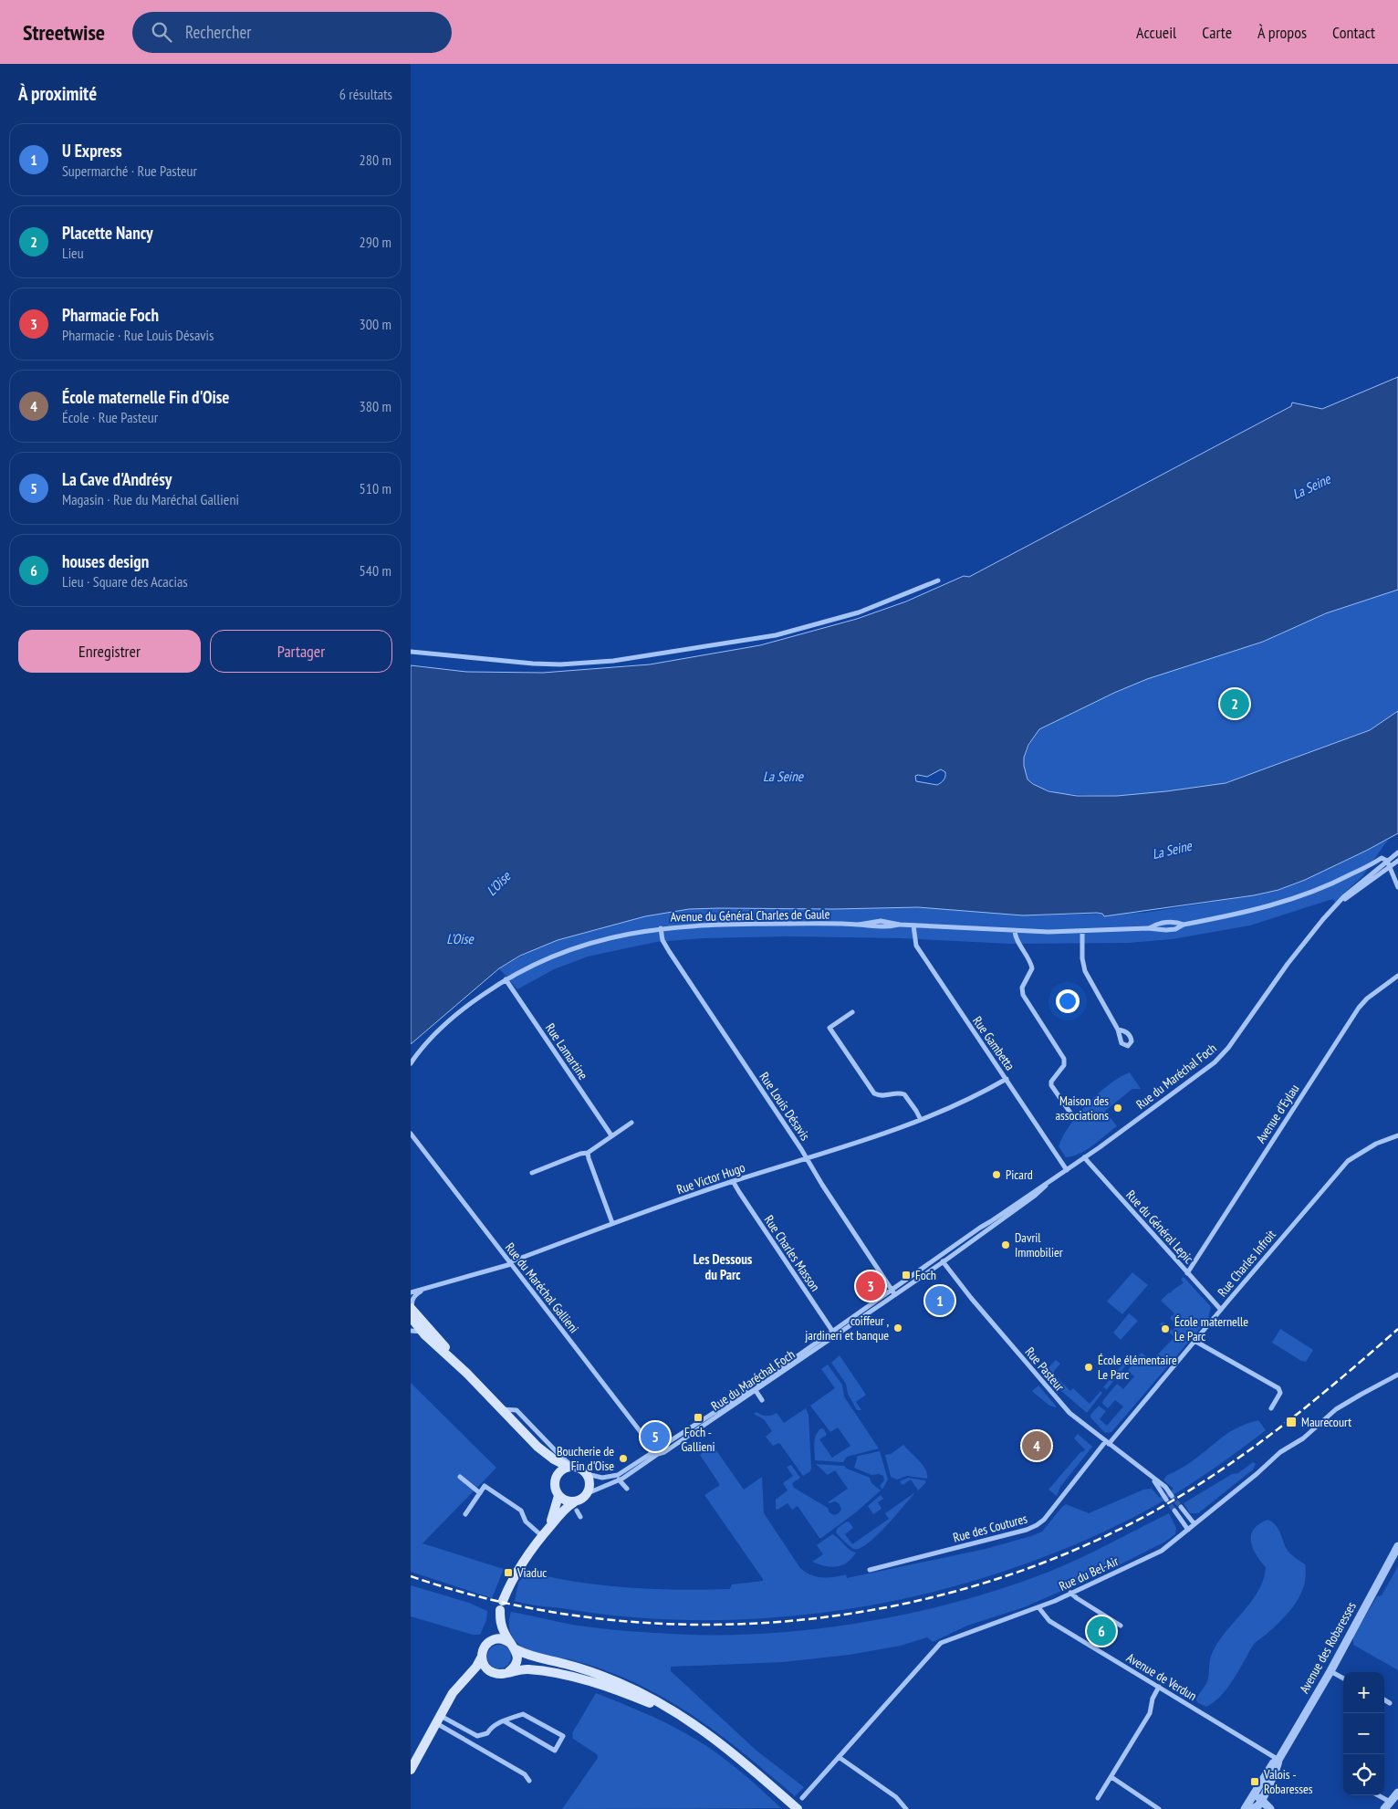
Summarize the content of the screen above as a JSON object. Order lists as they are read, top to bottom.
{
  "streets": {
    "street": [
      "Avenue du Général Charles de Gaule",
      "Rue Gambetta",
      "Rue Lamartine",
      "Rue du Maréchal Foch",
      "Rue Louis Désavis",
      "Avenue d'Eylau",
      "Rue Victor Hugo",
      "Rue du Général Lepic",
      "Rue Charles Masson",
      "Rue Charles Infroit",
      "Rue du Maréchal Gallieni",
      "Rue Pasteur",
      "Rue des Coutures",
      "Rue du Bel-Air",
      "Avenue des Robaresses",
      "Avenue de Verdun"
    ]
  },
  "crossings": [
    ["Avenue du Général Charles de Gaule", "Rue Gambetta"],
    ["Avenue du Général Charles de Gaule", "Rue Lamartine"],
    ["Avenue du Général Charles de Gaule", "Rue du Maréchal Foch"],
    ["Avenue du Général Charles de Gaule", "Rue Louis Désavis"],
    ["Rue Gambetta", "Rue du Maréchal Foch"],
    ["Rue Gambetta", "Rue Victor Hugo"],
    ["Rue du Maréchal Foch", "Rue Louis Désavis"],
    ["Rue du Maréchal Foch", "Rue du Général Lepic"],
    ["Rue du Maréchal Foch", "Rue Charles Masson"],
    ["Rue du Maréchal Foch", "Rue du Maréchal Gallieni"],
    ["Rue du Maréchal Foch", "Rue Pasteur"],
    ["Rue Louis Désavis", "Rue Victor Hugo"],
    ["Avenue d'Eylau", "Rue du Général Lepic"],
    ["Rue Victor Hugo", "Rue Charles Masson"],
    ["Rue Victor Hugo", "Rue du Maréchal Gallieni"],
    ["Rue du Général Lepic", "Rue Charles Infroit"],
    ["Rue Charles Infroit", "Rue Pasteur"],
    ["Rue Charles Infroit", "Rue des Coutures"],
    ["Rue Pasteur", "Rue des Coutures"],
    ["Rue du Bel-Air", "Avenue de Verdun"],
    ["Avenue des Robaresses", "Avenue de Verdun"]
  ],
  "districts": ["Les Dessous du Parc"],
  "water": ["La Seine", "L'Oise", "L’Oise"],
  "places": {
    "other": [
      "Maison des associations",
      "Picard",
      "Davril Immobilier",
      "coiffeur , jardineri et banque",
      "École maternelle Le Parc",
      "École élémentaire Le Parc",
      "Boucherie de Fin d'Oise"
    ],
    "transit": [
      "Foch",
      "Foch - Gallieni",
      "Maurecourt",
      "Viaduc",
      "Valois - Robaresses"
    ]
  },
  "page": {
    "header": "Streetwise",
    "search": "Rechercher",
    "nav": [
      "Accueil",
      "Carte",
      "À propos",
      "Contact"
    ],
    "heading": ["À proximité", "6 résultats"],
    "list": [
      {
        "mark": "1",
        "name": "U Express",
        "note": "Supermarché · Rue Pasteur",
        "value": "280 m"
      },
      {
        "mark": "2",
        "name": "Placette Nancy",
        "note": "Lieu",
        "value": "290 m"
      },
      {
        "mark": "3",
        "name": "Pharmacie Foch",
        "note": "Pharmacie · Rue Louis Désavis",
        "value": "300 m"
      },
      {
        "mark": "4",
        "name": "École maternelle Fin d'Oise",
        "note": "École · Rue Pasteur",
        "value": "380 m"
      },
      {
        "mark": "5",
        "name": "La Cave d'Andrésy",
        "note": "Magasin · Rue du Maréchal Gallieni",
        "value": "510 m"
      },
      {
        "mark": "6",
        "name": "houses design",
        "note": "Lieu · Square des Acacias",
        "value": "540 m"
      }
    ],
    "buttons": ["Enregistrer", "Partager"],
    "pins": [
      "2",
      "3",
      "1",
      "5",
      "4",
      "6"
    ],
    "map_buttons": ["+", "−"]
  }
}
